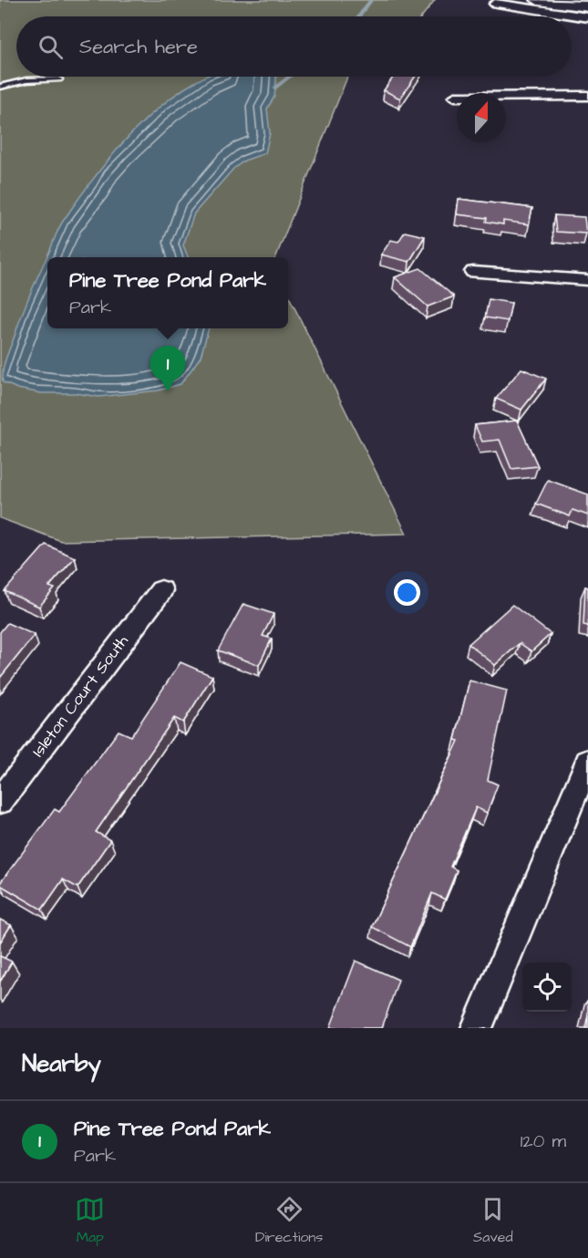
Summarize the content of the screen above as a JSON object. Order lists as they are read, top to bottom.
{
  "streets": {
    "street": ["Isleton Court South"]
  },
  "north": "top",
  "page": {
    "search": "Search here",
    "popup": ["Pine Tree Pond Park", "Park"],
    "pins": "1",
    "heading": "Nearby",
    "list": [
      {
        "mark": "1",
        "name": "Pine Tree Pond Park",
        "note": "Park",
        "value": "120 m"
      }
    ],
    "nav": ["Map", "Directions", "Saved"]
  }
}
